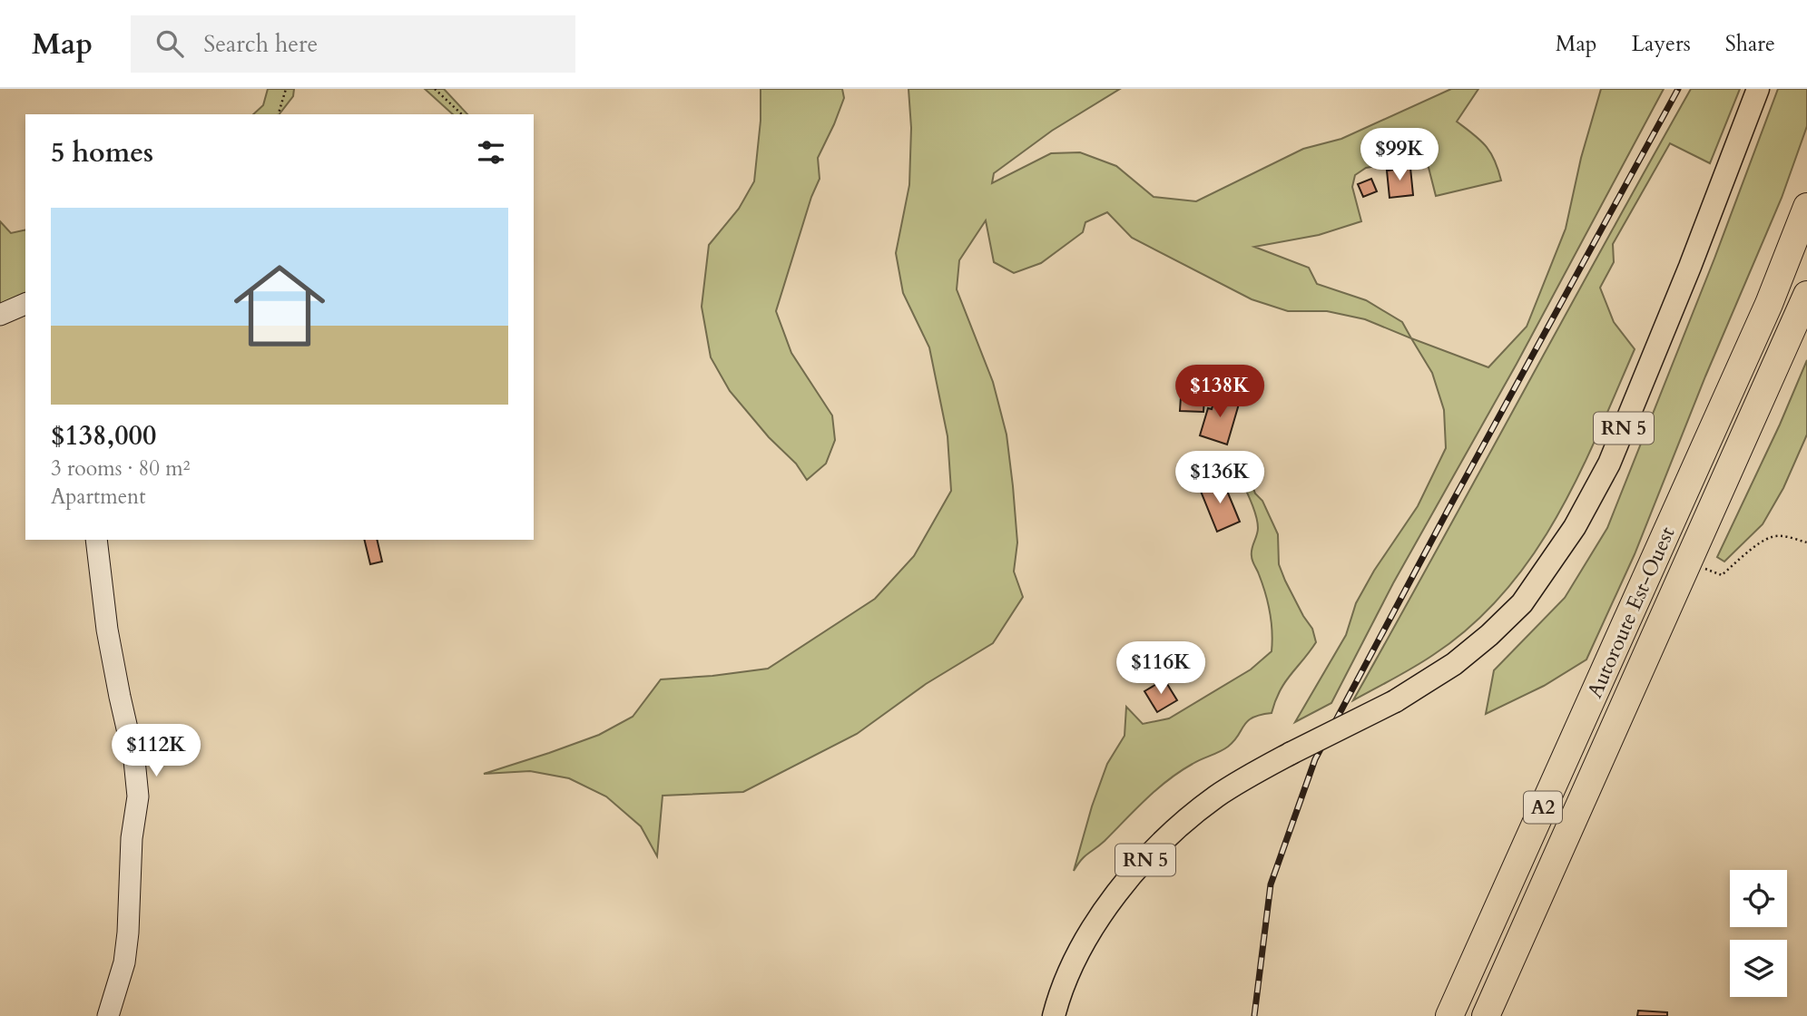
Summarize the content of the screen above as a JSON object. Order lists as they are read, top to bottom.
{
  "streets": {
    "highway": ["Autoroute Est-Ouest", "A2"],
    "main road": ["RN 5"]
  },
  "page": {
    "header": "Map",
    "search": "Search here",
    "nav": ["Map", "Layers", "Share"],
    "heading": "5 homes",
    "price": [
      "$99K",
      "$138K",
      "$136K",
      "$116K",
      "$112K"
    ],
    "list": [
      {
        "name": "$138,000",
        "note": "3 rooms · 80 m² · Apartment"
      }
    ]
  }
}
